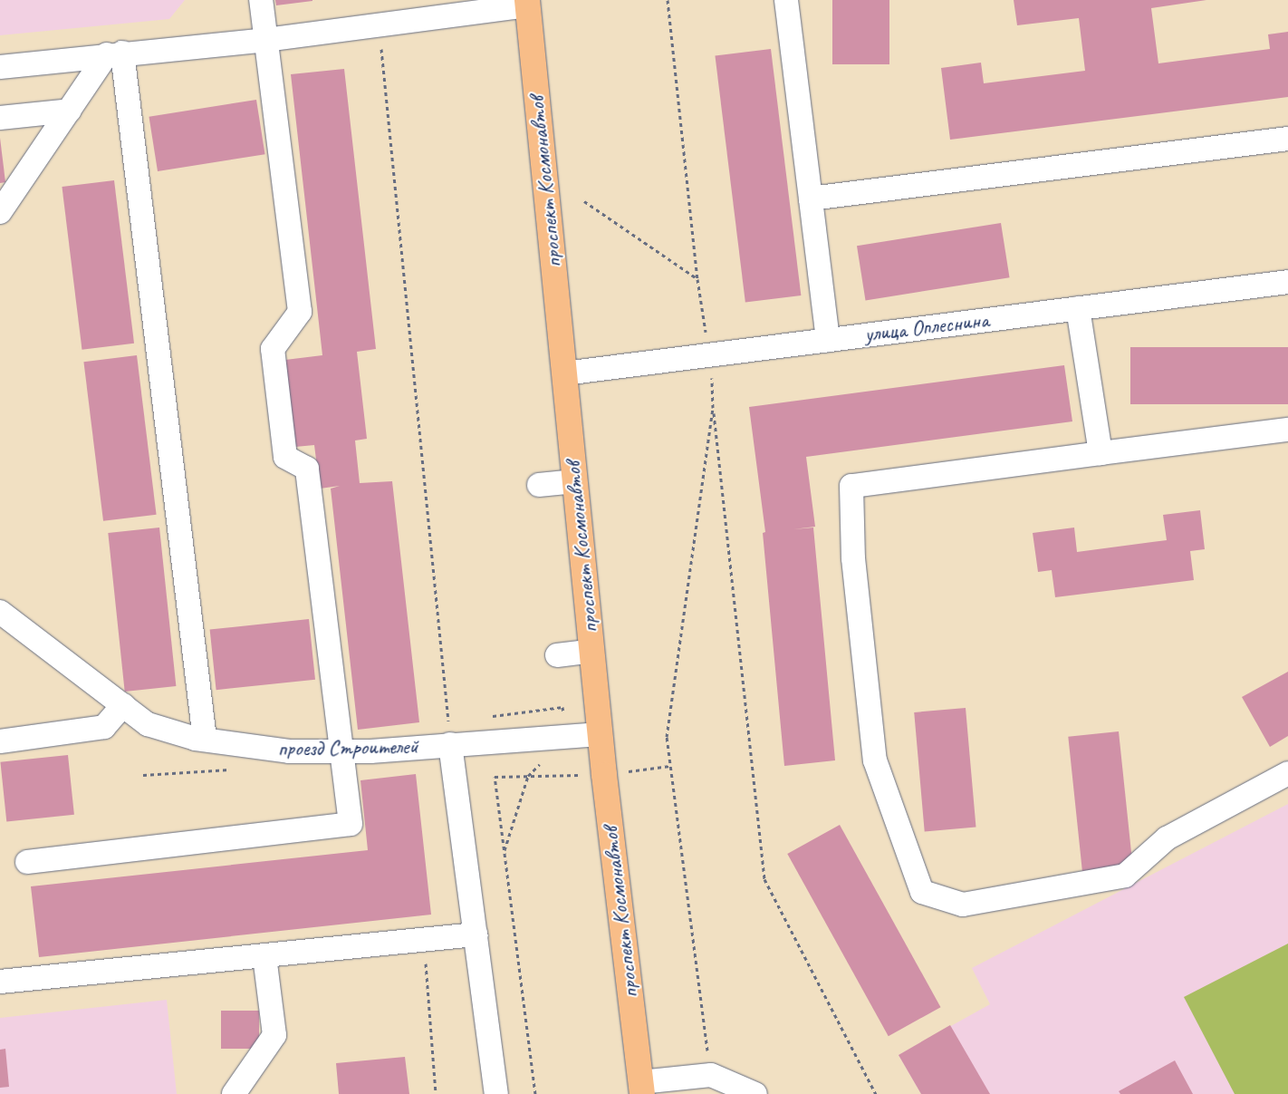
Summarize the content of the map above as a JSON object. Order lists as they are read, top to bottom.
{
  "streets": {
    "main road": ["проспект Космонавтов"],
    "street": ["улица Оплеснина", "проезд Строителей"]
  },
  "crossings": [
    ["проспект Космонавтов", "улица Оплеснина"],
    ["проспект Космонавтов", "проезд Строителей"]
  ]
}
